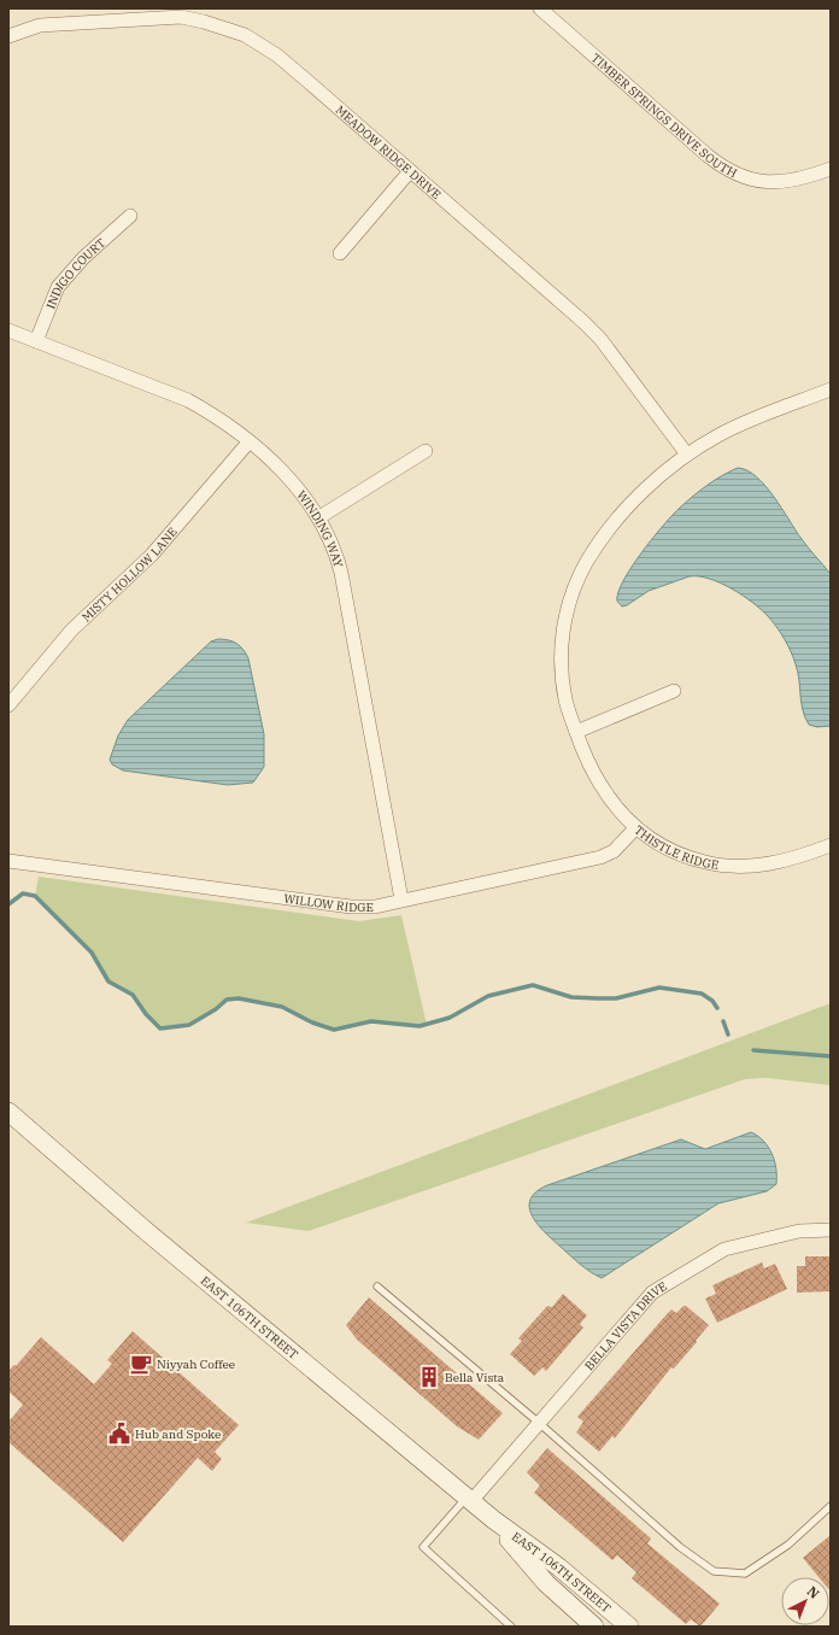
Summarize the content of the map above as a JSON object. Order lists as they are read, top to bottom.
{
  "streets": {
    "main road": ["EAST 106TH STREET"],
    "street": [
      "TIMBER SPRINGS DRIVE SOUTH",
      "MEADOW RIDGE DRIVE",
      "INDIGO COURT",
      "WINDING WAY",
      "MISTY HOLLOW LANE",
      "THISTLE RIDGE",
      "WILLOW RIDGE",
      "BELLA VISTA DRIVE"
    ]
  },
  "crossings": [
    ["MEADOW RIDGE DRIVE", "THISTLE RIDGE"],
    ["INDIGO COURT", "WINDING WAY"],
    ["WINDING WAY", "MISTY HOLLOW LANE"],
    ["WINDING WAY", "WILLOW RIDGE"],
    ["THISTLE RIDGE", "WILLOW RIDGE"],
    ["EAST 106TH STREET", "BELLA VISTA DRIVE"]
  ],
  "places": {
    "cafe": ["Niyyah Coffee"],
    "building": ["Bella Vista"],
    "public building": ["Hub and Spoke"]
  },
  "north": "top right"
}
